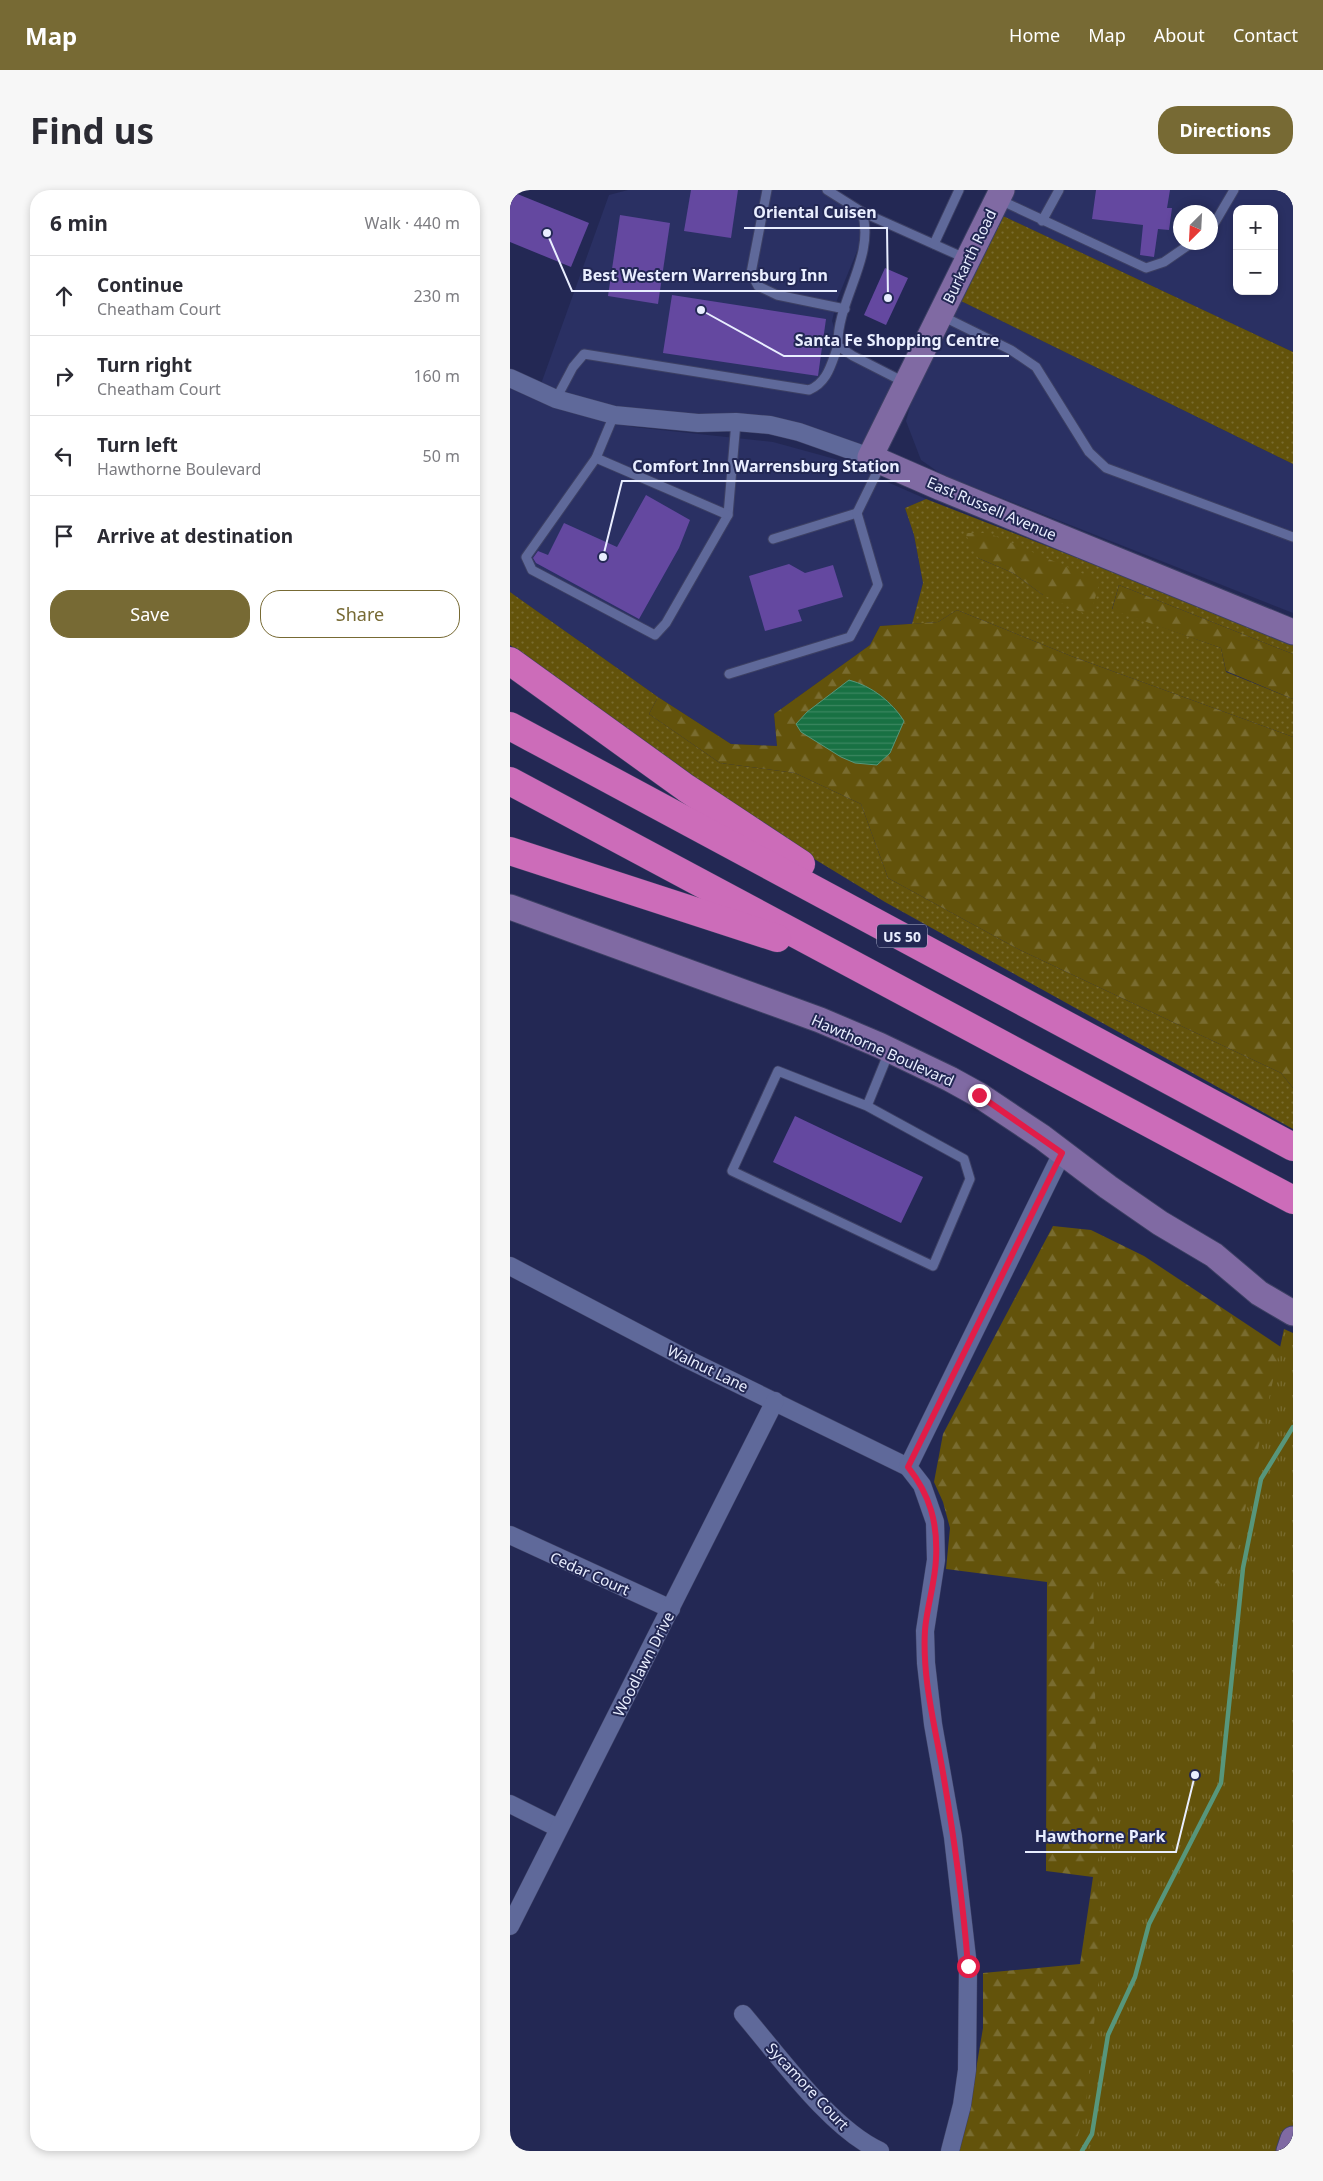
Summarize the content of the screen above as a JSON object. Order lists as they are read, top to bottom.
{
  "streets": {
    "highway": ["US 50"],
    "street": [
      "Burkarth Road",
      "East Russell Avenue",
      "Hawthorne Boulevard",
      "Walnut Lane",
      "Cedar Court",
      "Woodlawn Drive",
      "Sycamore Court"
    ]
  },
  "crossings": [
    ["Burkarth Road", "East Russell Avenue"],
    ["Walnut Lane", "Woodlawn Drive"],
    ["Cedar Court", "Woodlawn Drive"]
  ],
  "places": [
    "Best Western Warrensburg Inn",
    "Oriental Cuisen",
    "Santa Fe Shopping Centre",
    "Comfort Inn Warrensburg Station",
    "Hawthorne Park"
  ],
  "north": "bottom left",
  "page": {
    "header": "Map",
    "nav": [
      "Home",
      "Map",
      "About",
      "Contact"
    ],
    "buttons": [
      "Directions",
      ["Save", "Share"]
    ],
    "title": "Find us",
    "heading": ["6 min", "Walk · 440 m"],
    "map_buttons": ["+", "−"],
    "list": [
      ["Continue", "Cheatham Court", "230 m"],
      ["Turn right", "Cheatham Court", "160 m"],
      ["Turn left", "Hawthorne Boulevard", "50 m"],
      "Arrive at destination"
    ]
  }
}
